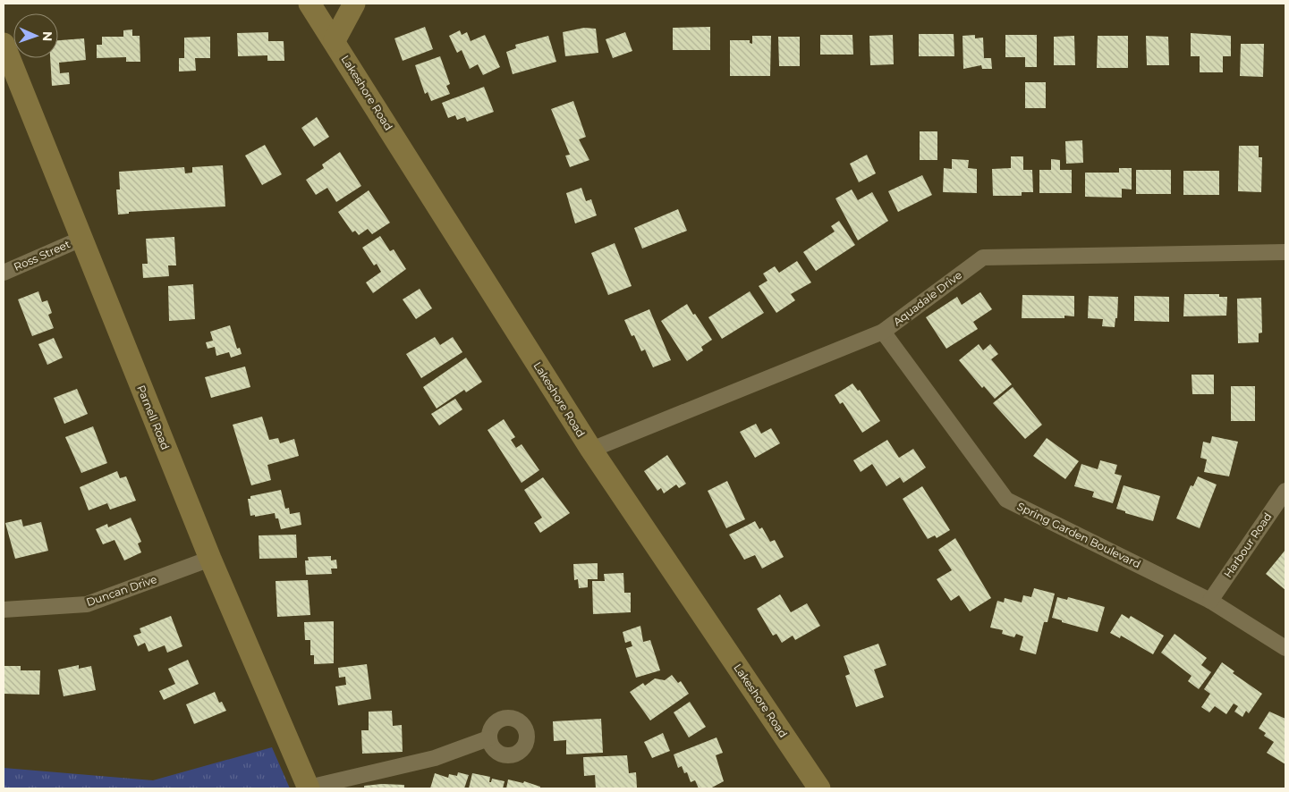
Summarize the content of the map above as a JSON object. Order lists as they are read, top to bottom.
{
  "streets": {
    "main road": ["Lakeshore Road", "Parnell Road"],
    "street": [
      "Ross Street",
      "Aquadale Drive",
      "Spring Garden Boulevard",
      "Harbour Road",
      "Duncan Drive"
    ]
  },
  "crossings": [
    ["Lakeshore Road", "Aquadale Drive"],
    ["Ross Street", "Parnell Road"],
    ["Aquadale Drive", "Spring Garden Boulevard"],
    ["Parnell Road", "Duncan Drive"],
    ["Spring Garden Boulevard", "Harbour Road"]
  ],
  "north": "right"
}
